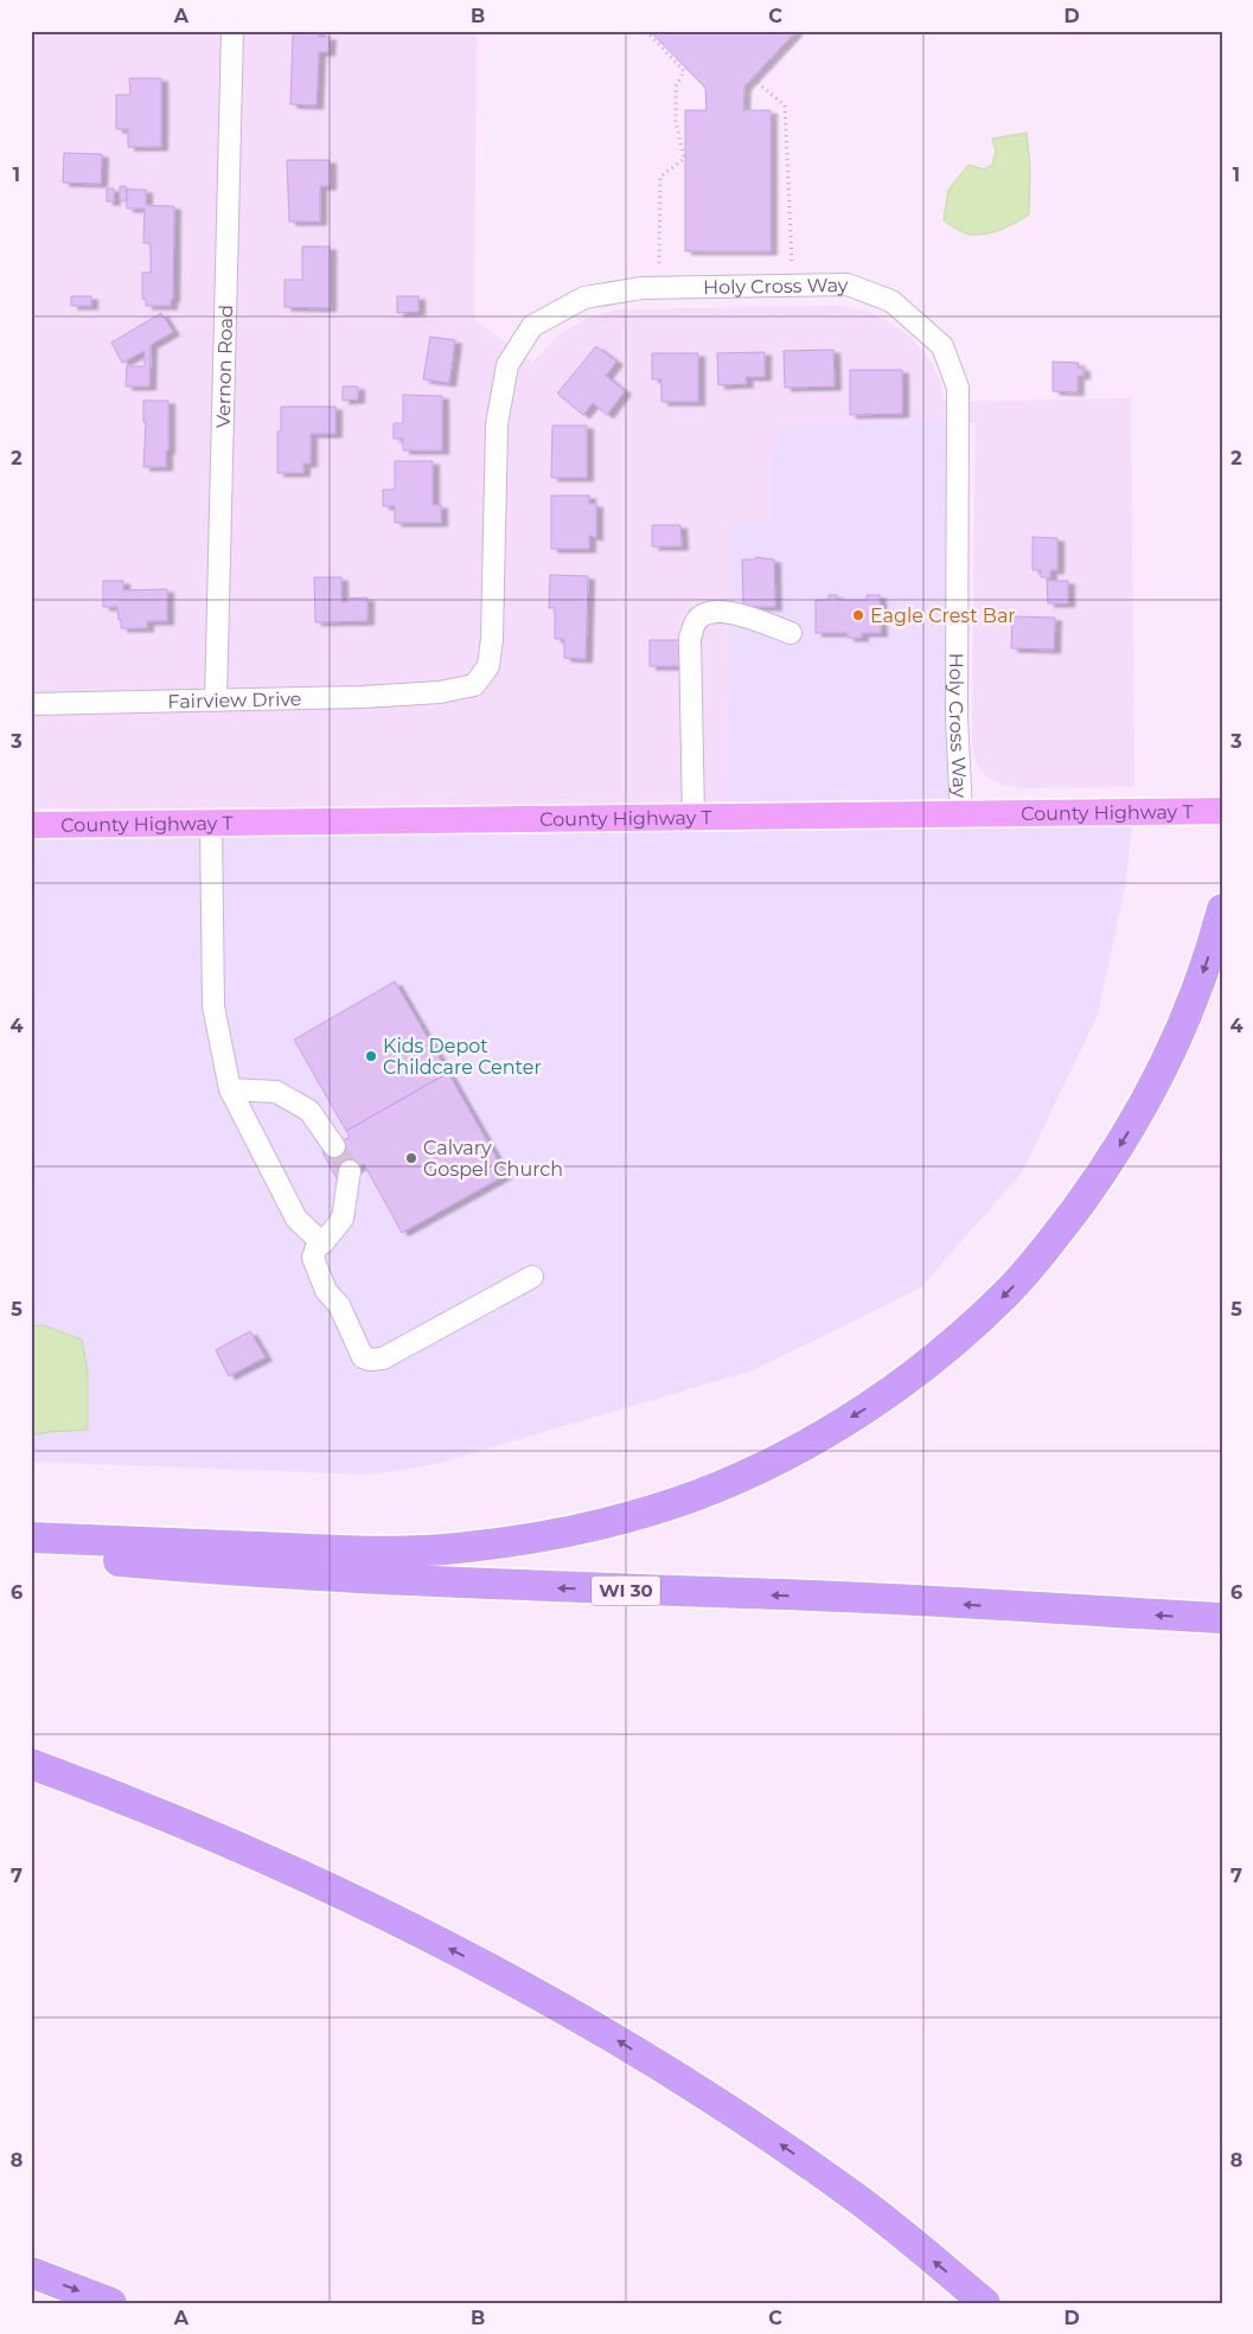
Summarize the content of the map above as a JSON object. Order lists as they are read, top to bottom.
{
  "streets": {
    "highway": ["WI 30"],
    "main road": ["County Highway T"],
    "street": ["Holy Cross Way", "Vernon Road", "Fairview Drive"]
  },
  "crossings": [
    ["Holy Cross Way", "Fairview Drive"],
    ["Holy Cross Way", "County Highway T"],
    ["Vernon Road", "Fairview Drive"]
  ],
  "places": ["Eagle Crest Bar", "Kids Depot Childcare Center", "Calvary Gospel Church"],
  "grid": {
    "columns": [
      "A",
      "B",
      "C",
      "D"
    ],
    "rows": [
      "1",
      "2",
      "3",
      "4",
      "5",
      "6",
      "7",
      "8"
    ]
  }
}
